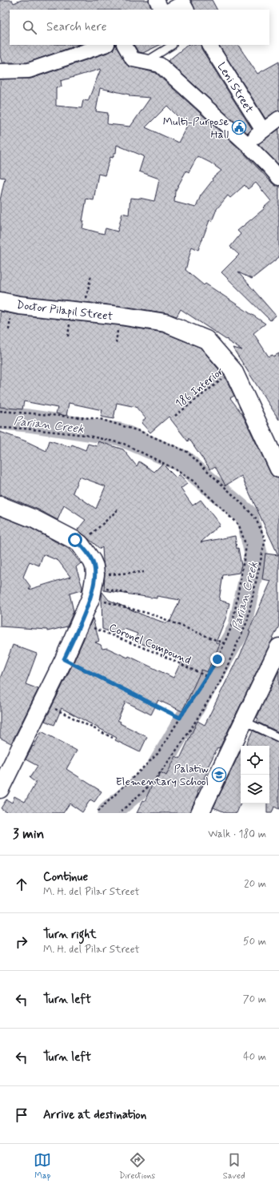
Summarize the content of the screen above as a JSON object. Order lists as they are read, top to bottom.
{
  "streets": {
    "street": ["Leni Street", "Doctor Pilapil Street"],
    "path": ["186 Interior", "Coronel Compound"]
  },
  "crossings": [
    ["Doctor Pilapil Street", "186 Interior"]
  ],
  "water": ["Parian Creek"],
  "places": {
    "public building": ["Multi-Purpose Hall"],
    "school or university": ["Palatiw Elementary School"]
  },
  "page": {
    "search": "Search here",
    "heading": ["3 min", "Walk · 180 m"],
    "list": [
      ["Continue", "M. H. del Pilar Street", "20 m"],
      ["Turn right", "M. H. del Pilar Street", "50 m"],
      ["Turn left", "70 m"],
      ["Turn left", "40 m"],
      "Arrive at destination"
    ],
    "nav": ["Map", "Directions", "Saved"]
  }
}
